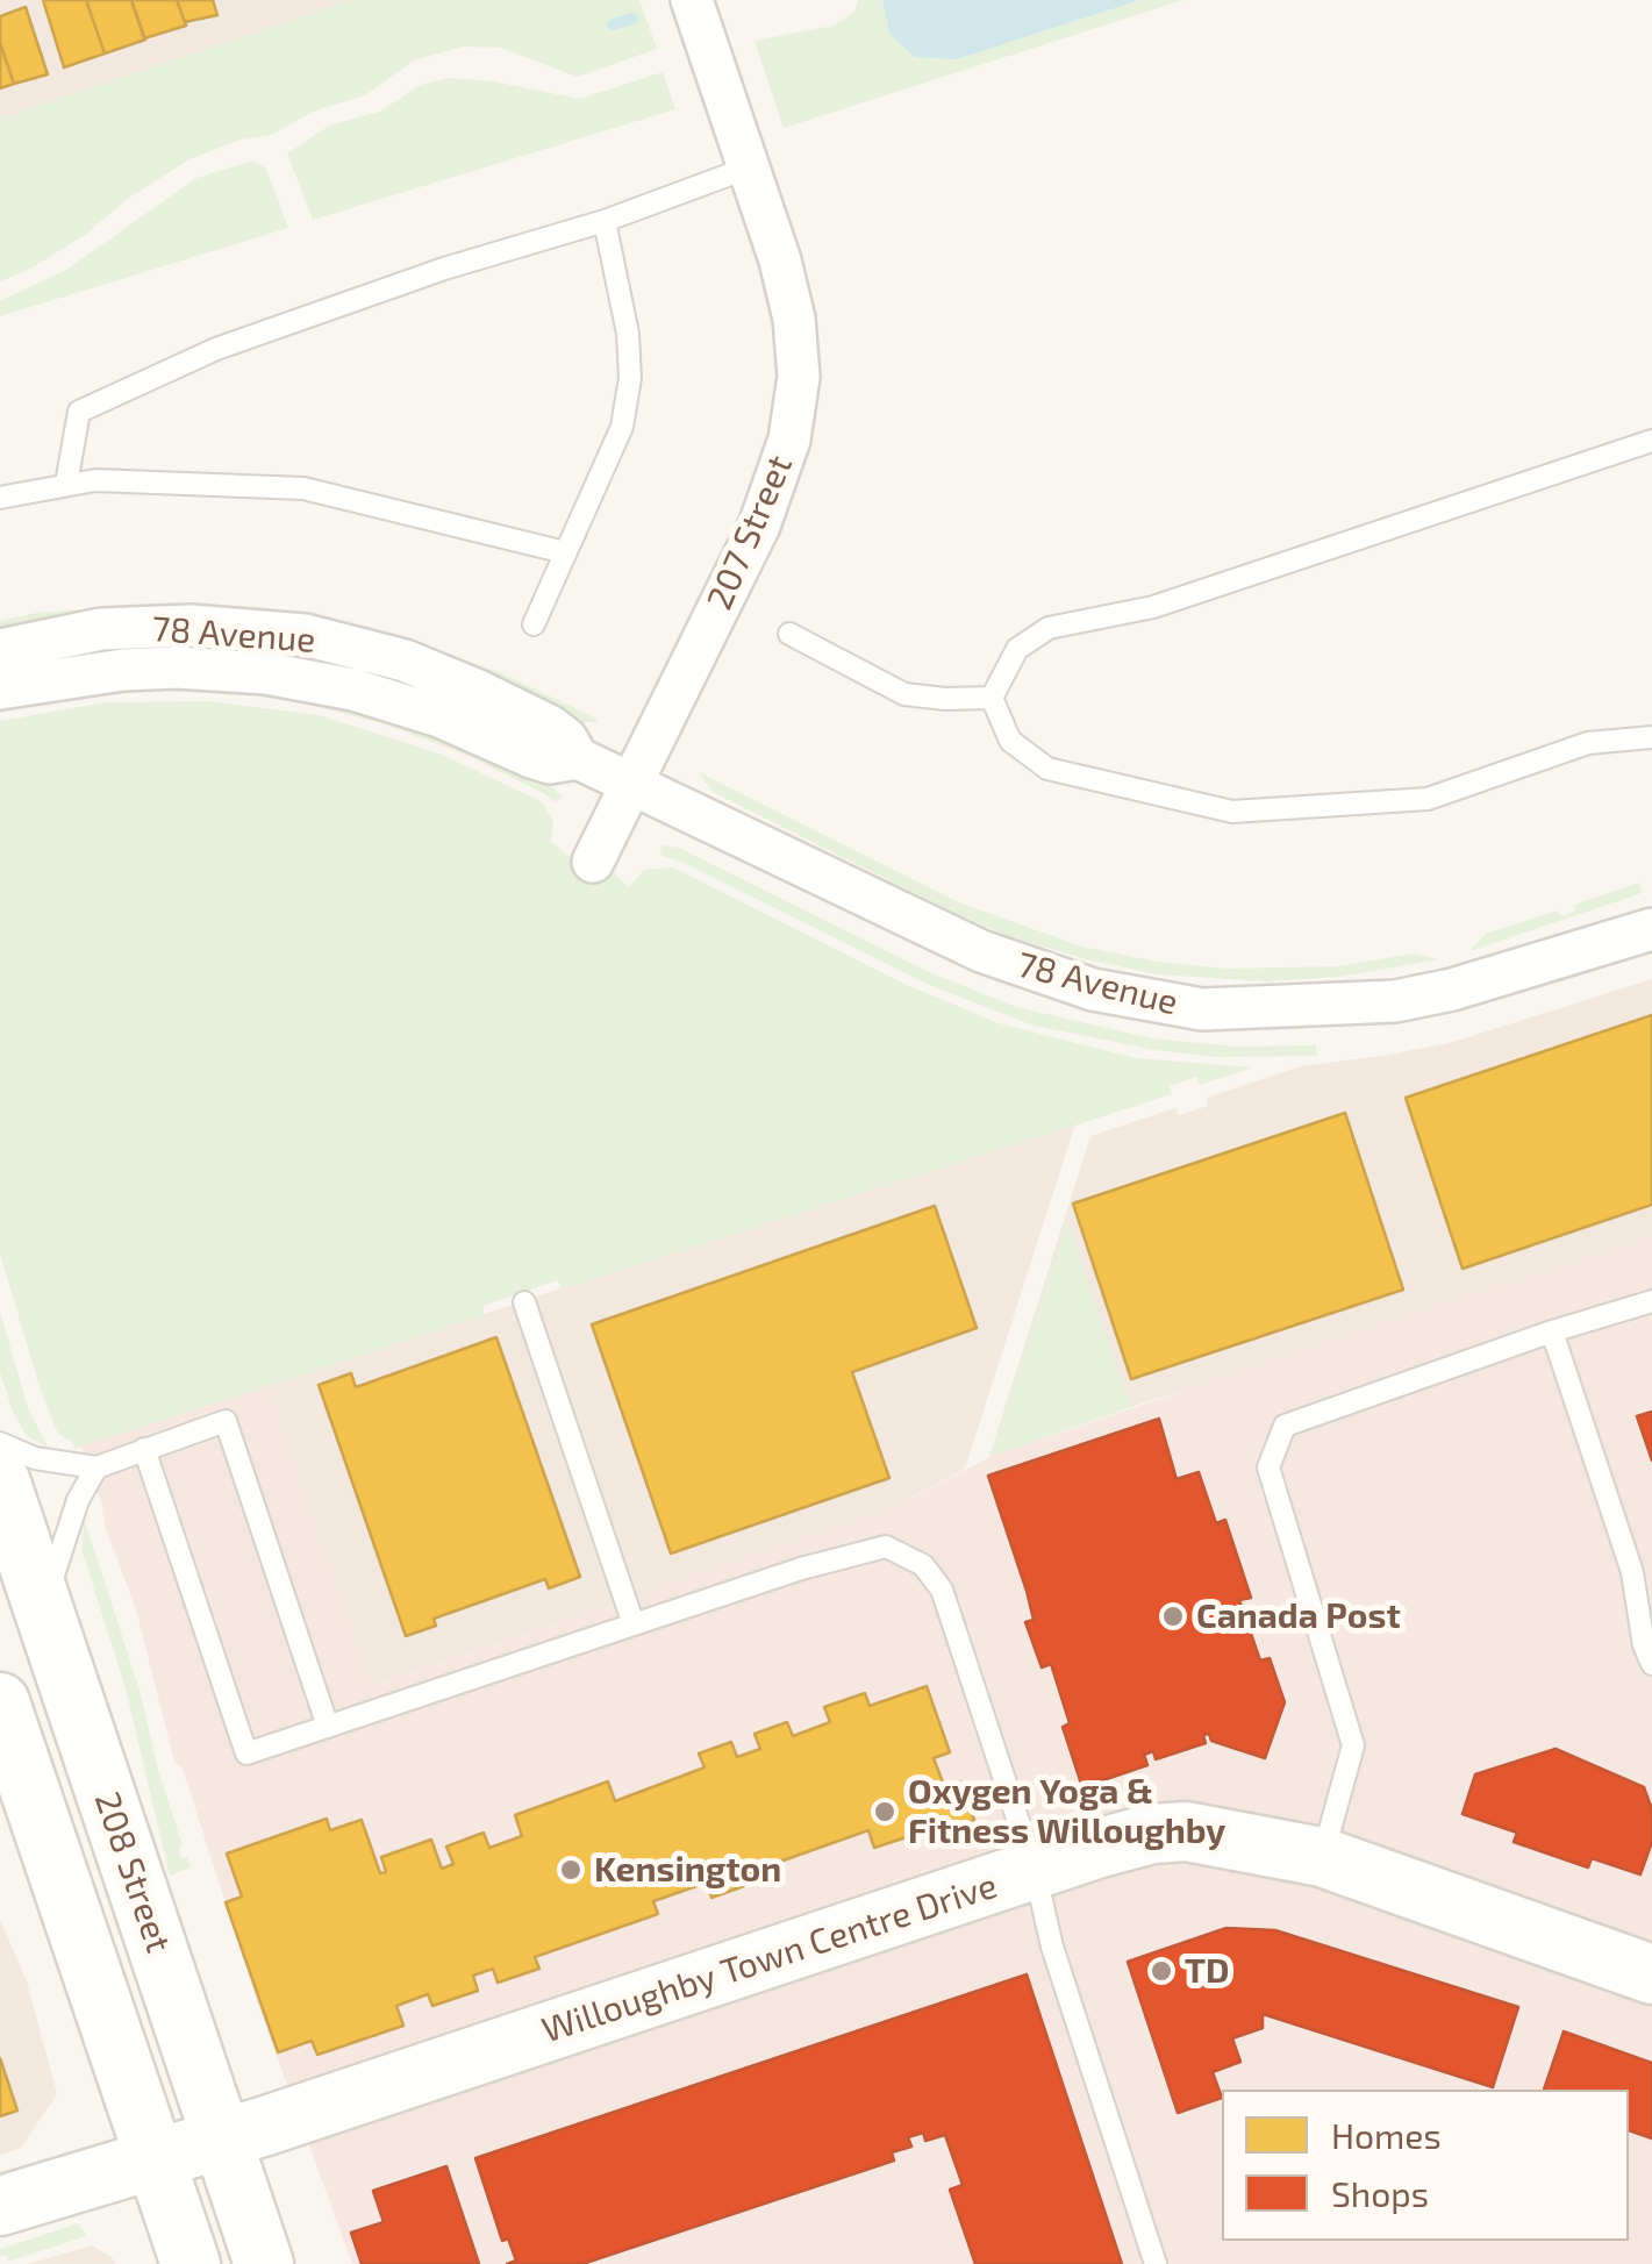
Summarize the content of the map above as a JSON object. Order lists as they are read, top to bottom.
{
  "streets": {
    "street": [
      "207 Street",
      "78 Avenue",
      "208 Street",
      "Willoughby Town Centre Drive"
    ]
  },
  "crossings": [
    ["207 Street", "78 Avenue"],
    ["208 Street", "Willoughby Town Centre Drive"]
  ],
  "places": [
    "Canada Post",
    "Oxygen Yoga & Fitness Willoughby",
    "Kensington",
    "TD"
  ],
  "legend": ["Homes", "Shops"]
}
